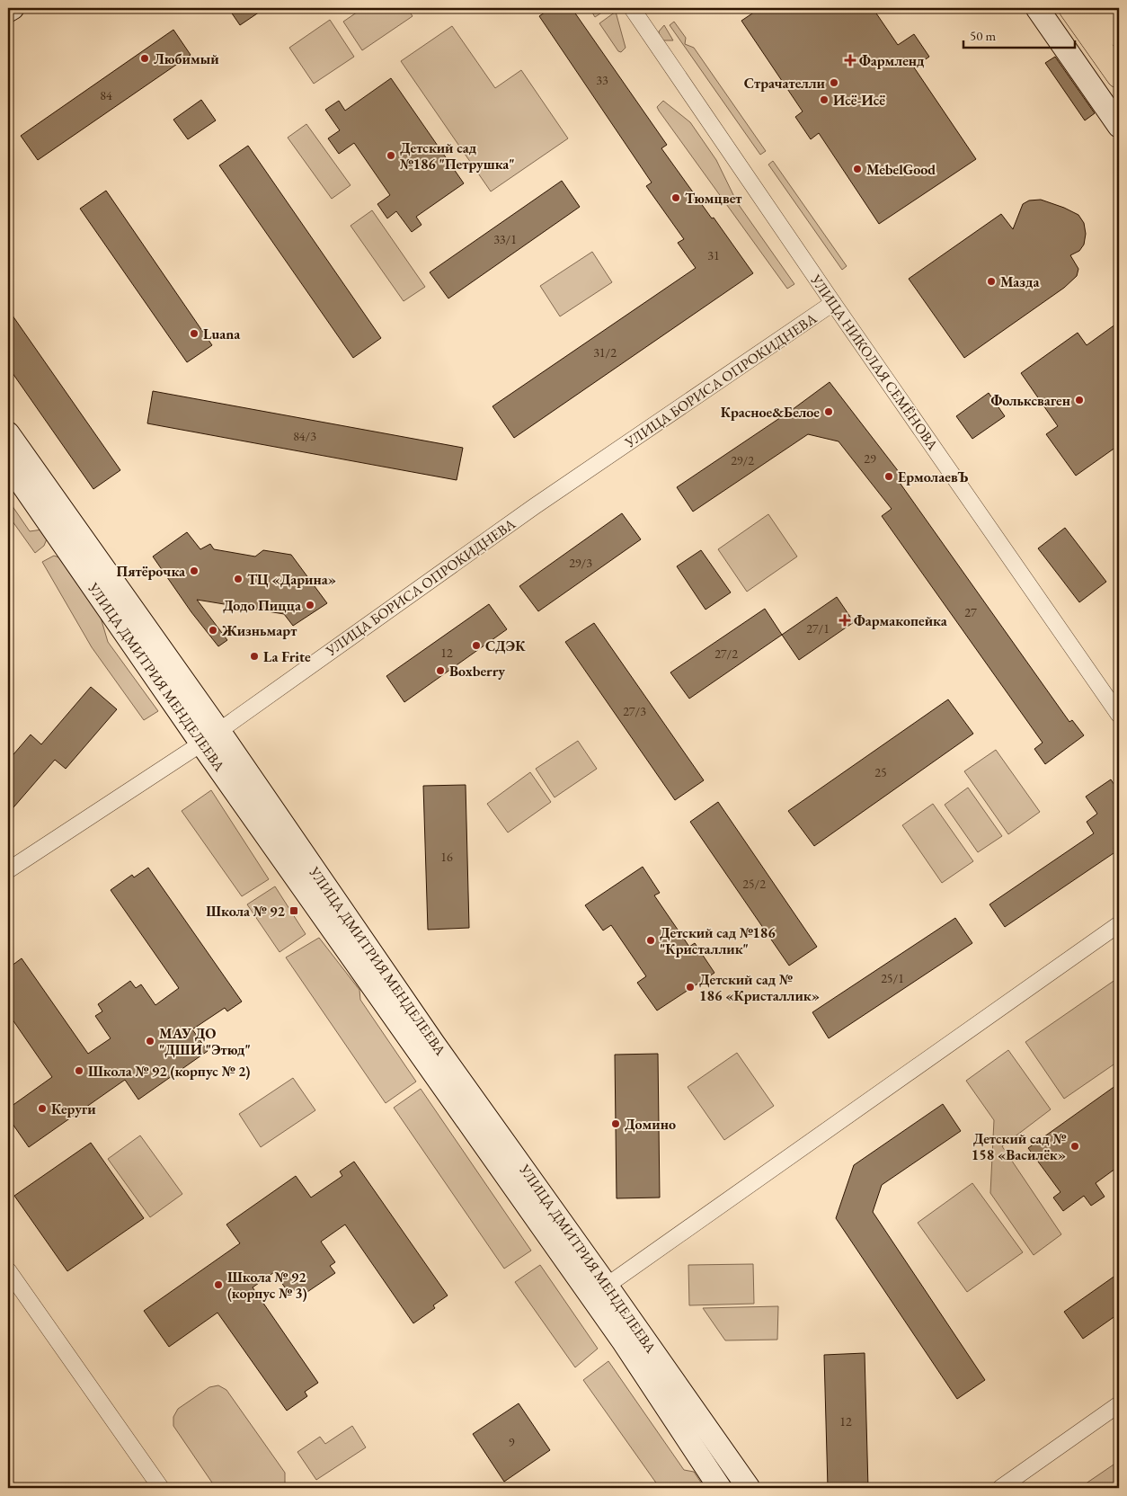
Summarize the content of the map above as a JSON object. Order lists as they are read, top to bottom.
{
  "streets": {
    "street": ["УЛИЦА НИКОЛАЯ СЕМЁНОВА", "УЛИЦА БОРИСА ОПРОКИДНЕВА", "УЛИЦА ДМИТРИЯ МЕНДЕЛЕЕВА"]
  },
  "crossings": [
    ["УЛИЦА НИКОЛАЯ СЕМЁНОВА", "УЛИЦА БОРИСА ОПРОКИДНЕВА"],
    ["УЛИЦА БОРИСА ОПРОКИДНЕВА", "УЛИЦА ДМИТРИЯ МЕНДЕЛЕЕВА"]
  ],
  "places": {
    "other": [
      "Любимый",
      "Страчателли",
      "Исё-Исё",
      "Детский сад №186 \"Петрушка\"",
      "MebelGood",
      "Тюмцвет",
      "Мазда",
      "Luana",
      "Фольксваген",
      "Красное&Белое",
      "ЕрмолаевЪ",
      "Пятёрочка",
      "ТЦ «Дарина»",
      "Додо Пицца",
      "Жизньмарт",
      "СДЭК",
      "La Frite",
      "Boxberry",
      "Детский сад №186 \"Кристаллик\"",
      "Детский сад № 186 «Кристаллик»",
      "МАУ ДО \"ДШИ \"Этюд\"",
      "Школа № 92 (корпус № 2)",
      "Керуги",
      "Домино",
      "Детский сад № 158 «Василёк»",
      "Школа № 92 (корпус № 3)"
    ],
    "health": ["Фармленд", "Фармакопейка"],
    "transit": ["Школа № 92"]
  },
  "house_numbers": [
    "33",
    "84",
    "33/1",
    "31",
    "31/2",
    "84/3",
    "29",
    "29/2",
    "29/3",
    "27",
    "27/1",
    "12",
    "27/2",
    "27/3",
    "25",
    "16",
    "25/2",
    "25/1",
    "12",
    "9"
  ],
  "scale_bar": "50 m"
}
